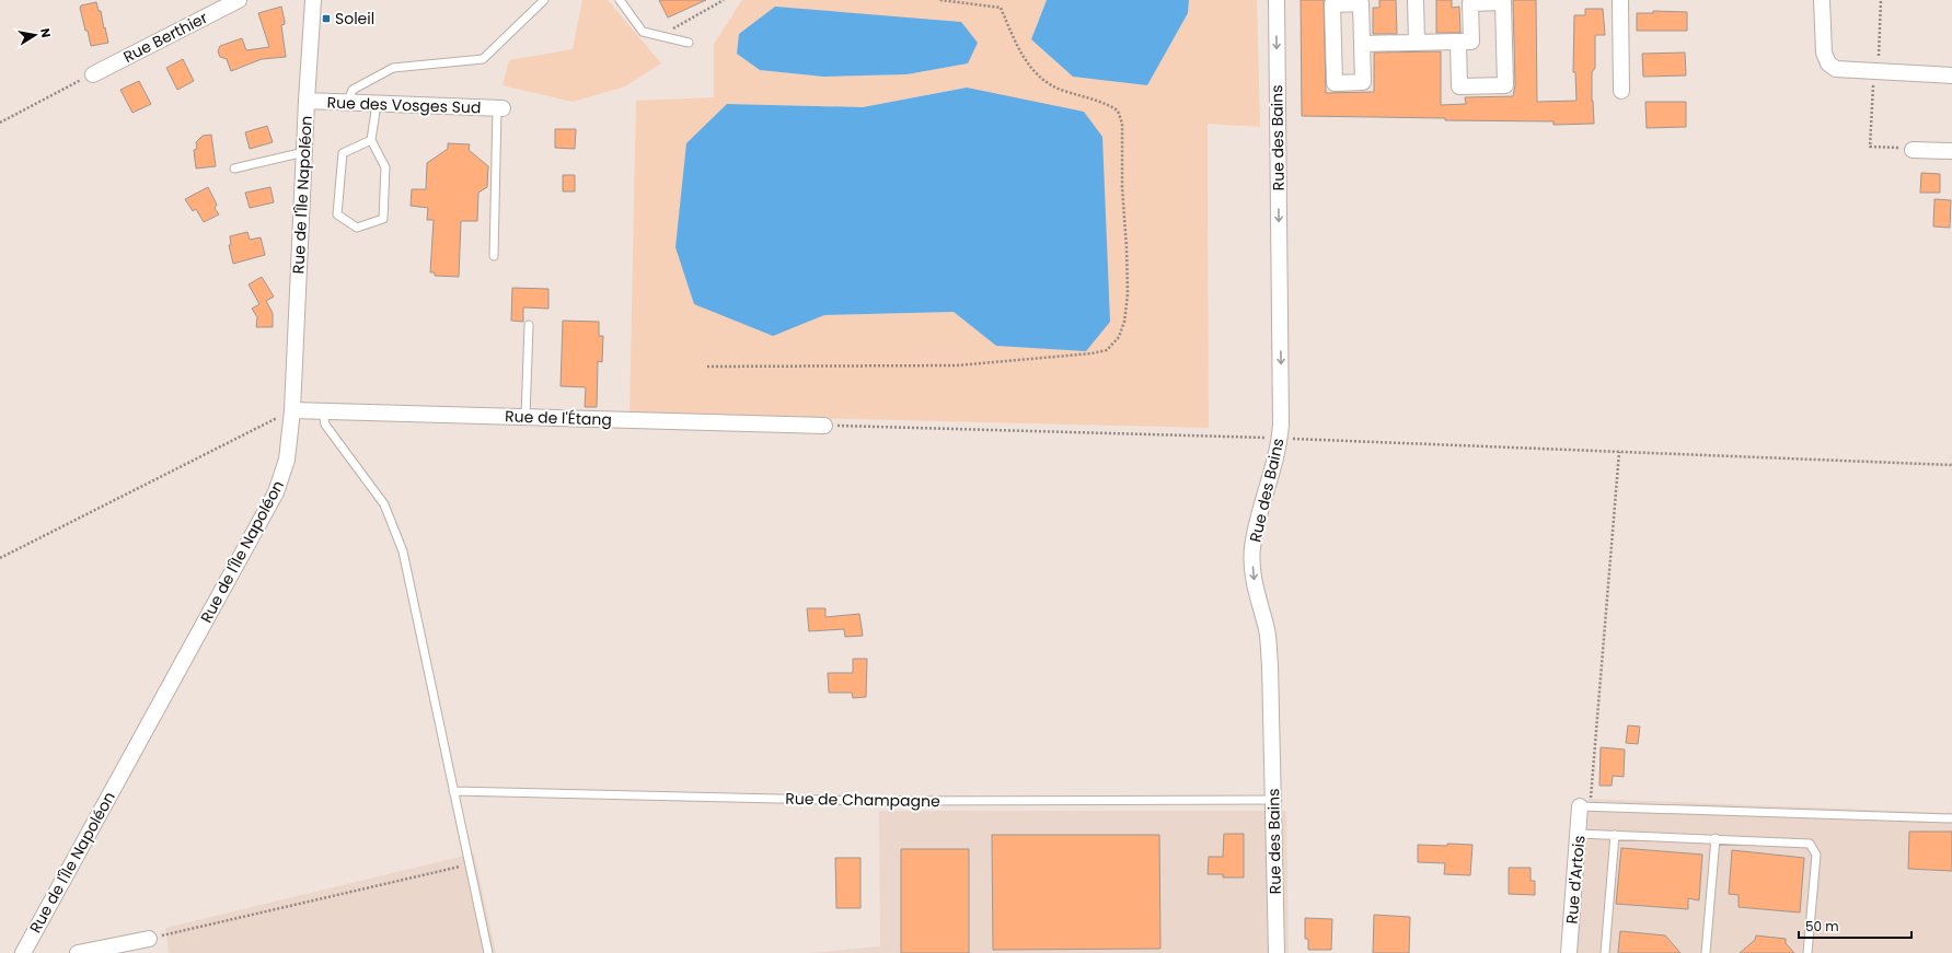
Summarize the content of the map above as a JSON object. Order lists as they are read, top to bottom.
{
  "streets": {
    "street": [
      "Rue Berthier",
      "Rue des Vosges Sud",
      "Rue des Bains",
      "Rue de l'Île Napoléon",
      "Rue de l'Étang",
      "Rue d'Artois"
    ],
    "lane": ["Rue de Champagne"]
  },
  "crossings": [
    ["Rue des Vosges Sud", "Rue de l'Île Napoléon"],
    ["Rue des Bains", "Rue de Champagne"],
    ["Rue de l'Île Napoléon", "Rue de l'Étang"]
  ],
  "one_way": ["Rue des Bains"],
  "places": {
    "transit": ["Soleil"]
  },
  "scale_bar": "50 m",
  "north": "right"
}
